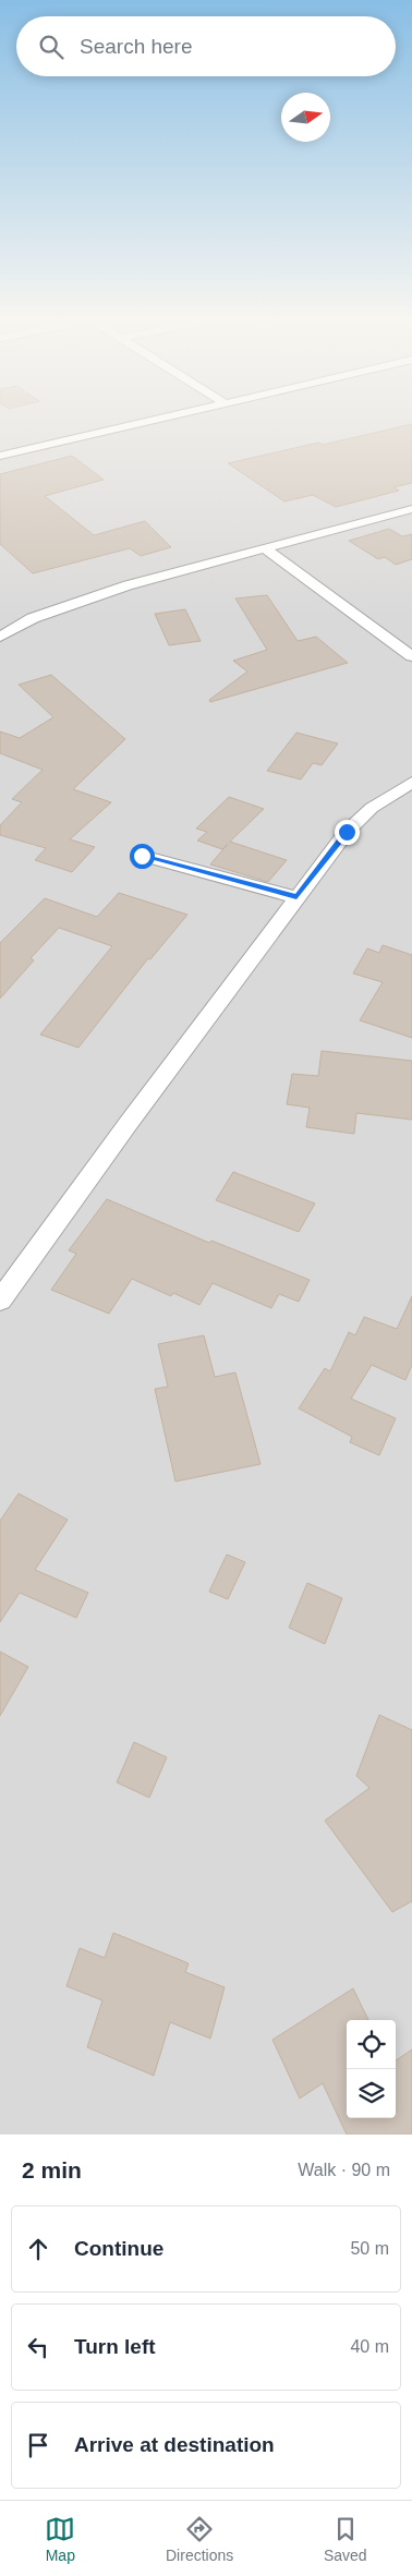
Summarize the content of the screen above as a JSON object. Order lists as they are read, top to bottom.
{
  "north": "right",
  "page": {
    "search": "Search here",
    "heading": ["2 min", "Walk · 90 m"],
    "list": [
      ["Continue", "50 m"],
      ["Turn left", "40 m"],
      "Arrive at destination"
    ],
    "nav": ["Map", "Directions", "Saved"]
  }
}
